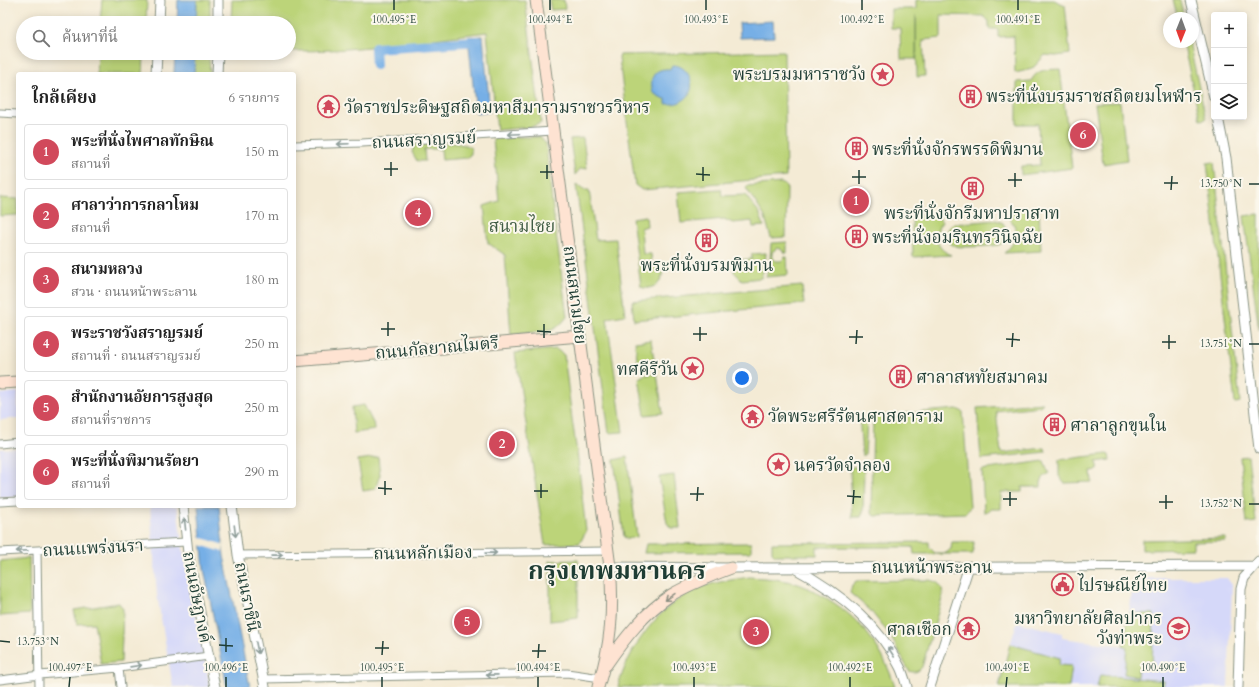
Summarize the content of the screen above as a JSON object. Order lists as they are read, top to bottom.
{
  "streets": {
    "main road": ["ถนนสนามไชย", "ถนนกัลยาณไมตรี"],
    "street": [
      "ถนนสราญรมย์",
      "ถนนแพร่งนรา",
      "ถนนหลักเมือง",
      "ถนนหน้าพระลาน",
      "ถนนอัษฎางค์",
      "ถนนราชินี"
    ]
  },
  "crossings": [
    ["ถนนสราญรมย์", "ถนนสนามไชย"],
    ["ถนนสนามไชย", "ถนนกัลยาณไมตรี"],
    ["ถนนสนามไชย", "ถนนหลักเมือง"],
    ["ถนนสนามไชย", "ถนนหน้าพระลาน"],
    ["ถนนแพร่งนรา", "ถนนอัษฎางค์"],
    ["ถนนหลักเมือง", "ถนนราชินี"]
  ],
  "one_way": ["ถนนสราญรมย์", "ถนนหลักเมือง", "ถนนราชินี"],
  "districts": ["กรุงเทพมหานคร"],
  "parks": ["สนามไชย"],
  "places": {
    "place": ["พระบรมมหาราชวัง", "ทศคีรีวัน", "นครวัดจำลอง"],
    "building": [
      "พระที่นั่งบรมราชสถิตยมโหฬาร",
      "พระที่นั่งจักรพรรดิพิมาน",
      "พระที่นั่งจักรีมหาปราสาท",
      "พระที่นั่งอมรินทรวินิจฉัย",
      "พระที่นั่งบรมพิมาน",
      "ศาลาสหทัยสมาคม",
      "ศาลาลูกขุนใน"
    ],
    "temple": ["วัดราชประดิษฐสถิตมหาสีมารามราชวรวิหาร", "วัดพระศรีรัตนศาสดาราม", "ศาลเชือก"],
    "public building": ["ไปรษณีย์ไทย"],
    "school or university": ["มหาวิทยาลัยศิลปากร วังท่าพระ"]
  },
  "north": "bottom",
  "page": {
    "map_buttons": ["+", "−"],
    "search": "ค้นหาที่นี่",
    "heading": ["ใกล้เคียง", "6 รายการ"],
    "pins": [
      "6",
      "1",
      "4",
      "2",
      "5",
      "3"
    ],
    "list": [
      {
        "mark": "1",
        "name": "พระที่นั่งไพศาลทักษิณ",
        "note": "สถานที่",
        "value": "150 m"
      },
      {
        "mark": "2",
        "name": "ศาลาว่าการกลาโหม",
        "note": "สถานที่",
        "value": "170 m"
      },
      {
        "mark": "3",
        "name": "สนามหลวง",
        "note": "สวน · ถนนหน้าพระลาน",
        "value": "180 m"
      },
      {
        "mark": "4",
        "name": "พระราชวังสราญรมย์",
        "note": "สถานที่ · ถนนสราญรมย์",
        "value": "250 m"
      },
      {
        "mark": "5",
        "name": "สำนักงานอัยการสูงสุด",
        "note": "สถานที่ราชการ",
        "value": "250 m"
      },
      {
        "mark": "6",
        "name": "พระที่นั่งพิมานรัตยา",
        "note": "สถานที่",
        "value": "290 m"
      }
    ]
  },
  "coordinates": [
    "100.495°E",
    "100.494°E",
    "100.493°E",
    "100.492°E",
    "100.491°E",
    "13.750°N",
    "13.751°N",
    "13.752°N",
    "13.753°N",
    "100.497°E",
    "100.496°E",
    "100.490°E"
  ]
}
